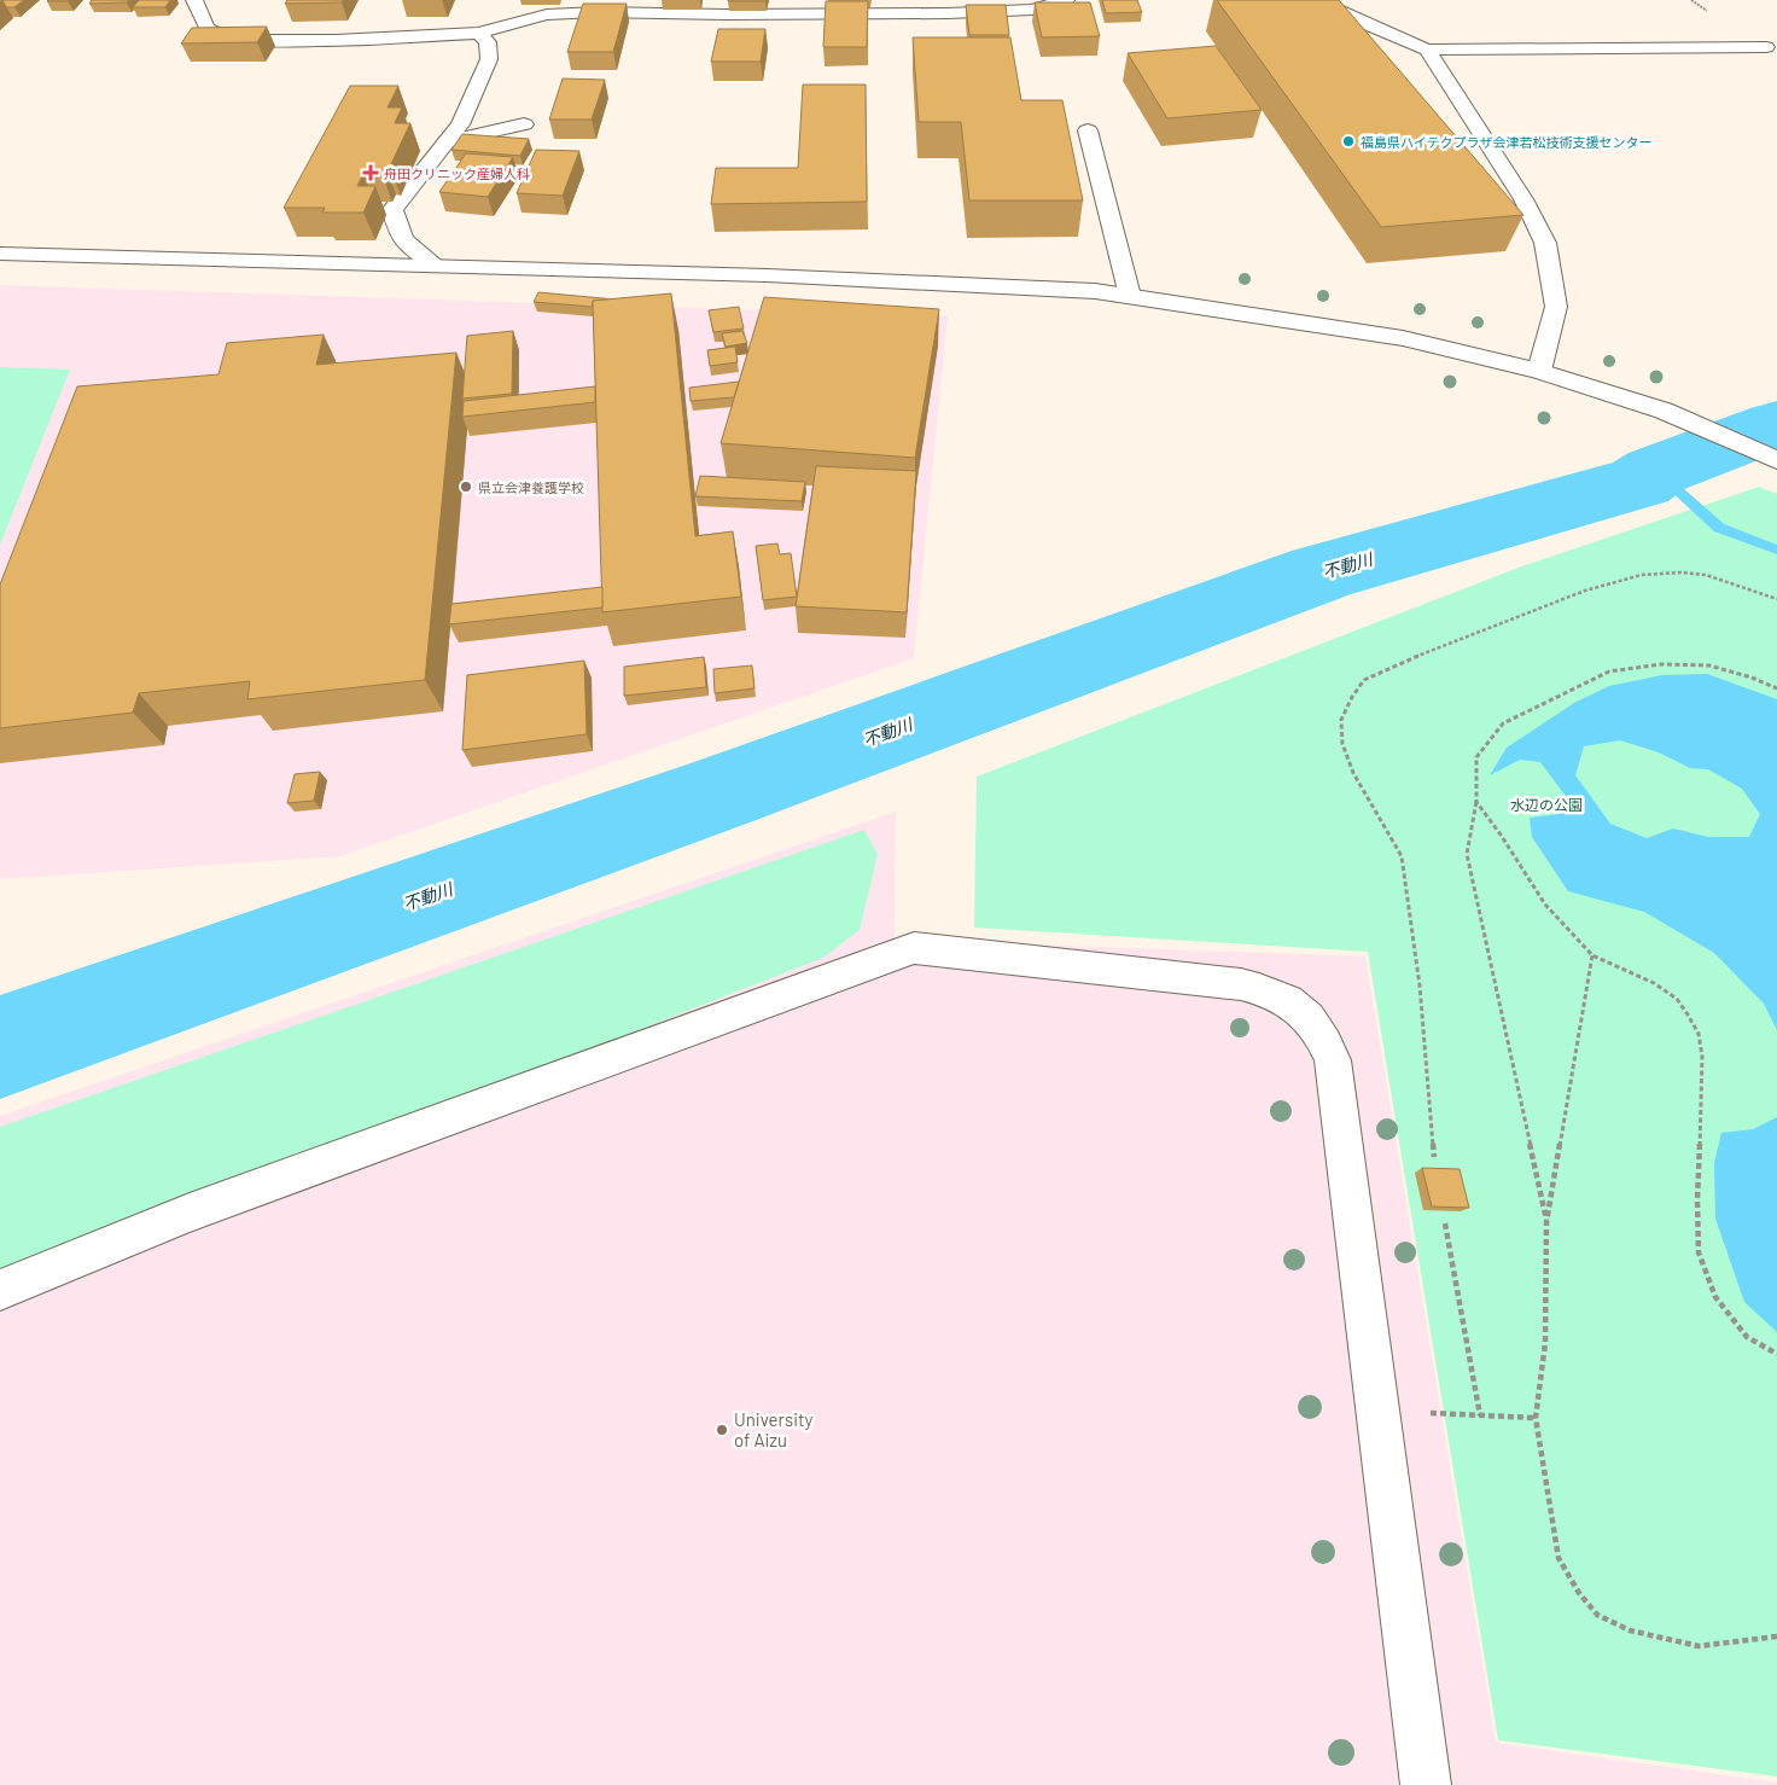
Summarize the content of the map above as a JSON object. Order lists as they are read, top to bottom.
{
  "water": ["不動川"],
  "parks": ["水辺の公園"],
  "places": {
    "other": ["福島県ハイテクプラザ会津若松技術支援センター", "県立会津養護学校", "University of Aizu"],
    "health": ["舟田クリニック産婦人科"]
  }
}
